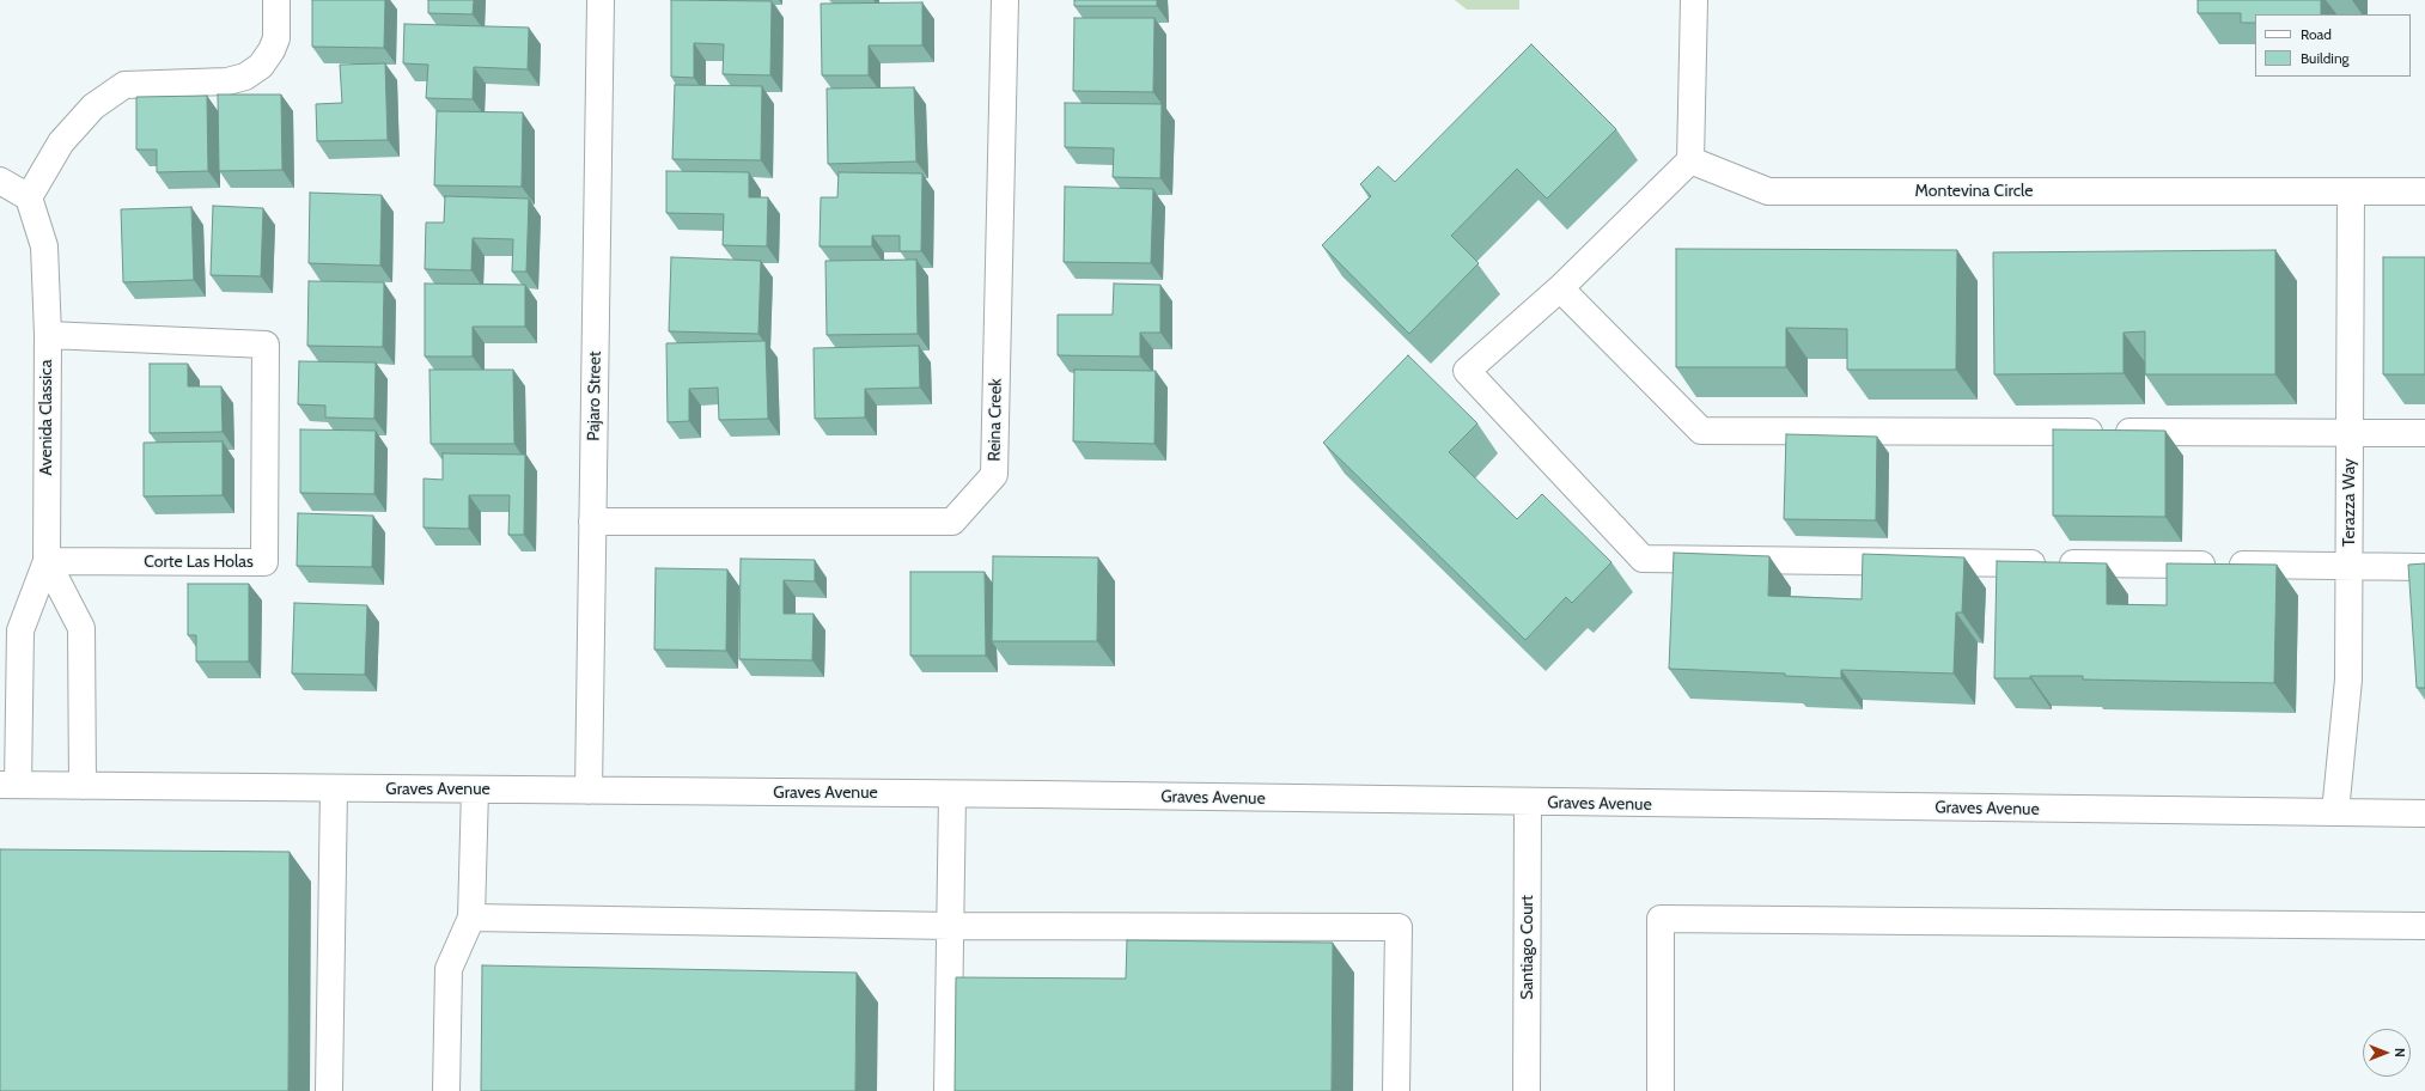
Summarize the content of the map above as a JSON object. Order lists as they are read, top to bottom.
{
  "streets": {
    "street": [
      "Montevina Circle",
      "Pajaro Street",
      "Avenida Classica",
      "Reina Creek",
      "Terazza Way",
      "Corte Las Holas",
      "Graves Avenue",
      "Santiago Court"
    ]
  },
  "crossings": [
    ["Montevina Circle", "Terazza Way"],
    ["Pajaro Street", "Reina Creek"],
    ["Pajaro Street", "Graves Avenue"],
    ["Avenida Classica", "Corte Las Holas"],
    ["Avenida Classica", "Graves Avenue"],
    ["Terazza Way", "Graves Avenue"],
    ["Graves Avenue", "Santiago Court"]
  ],
  "legend": ["Road", "Building"],
  "north": "right"
}
